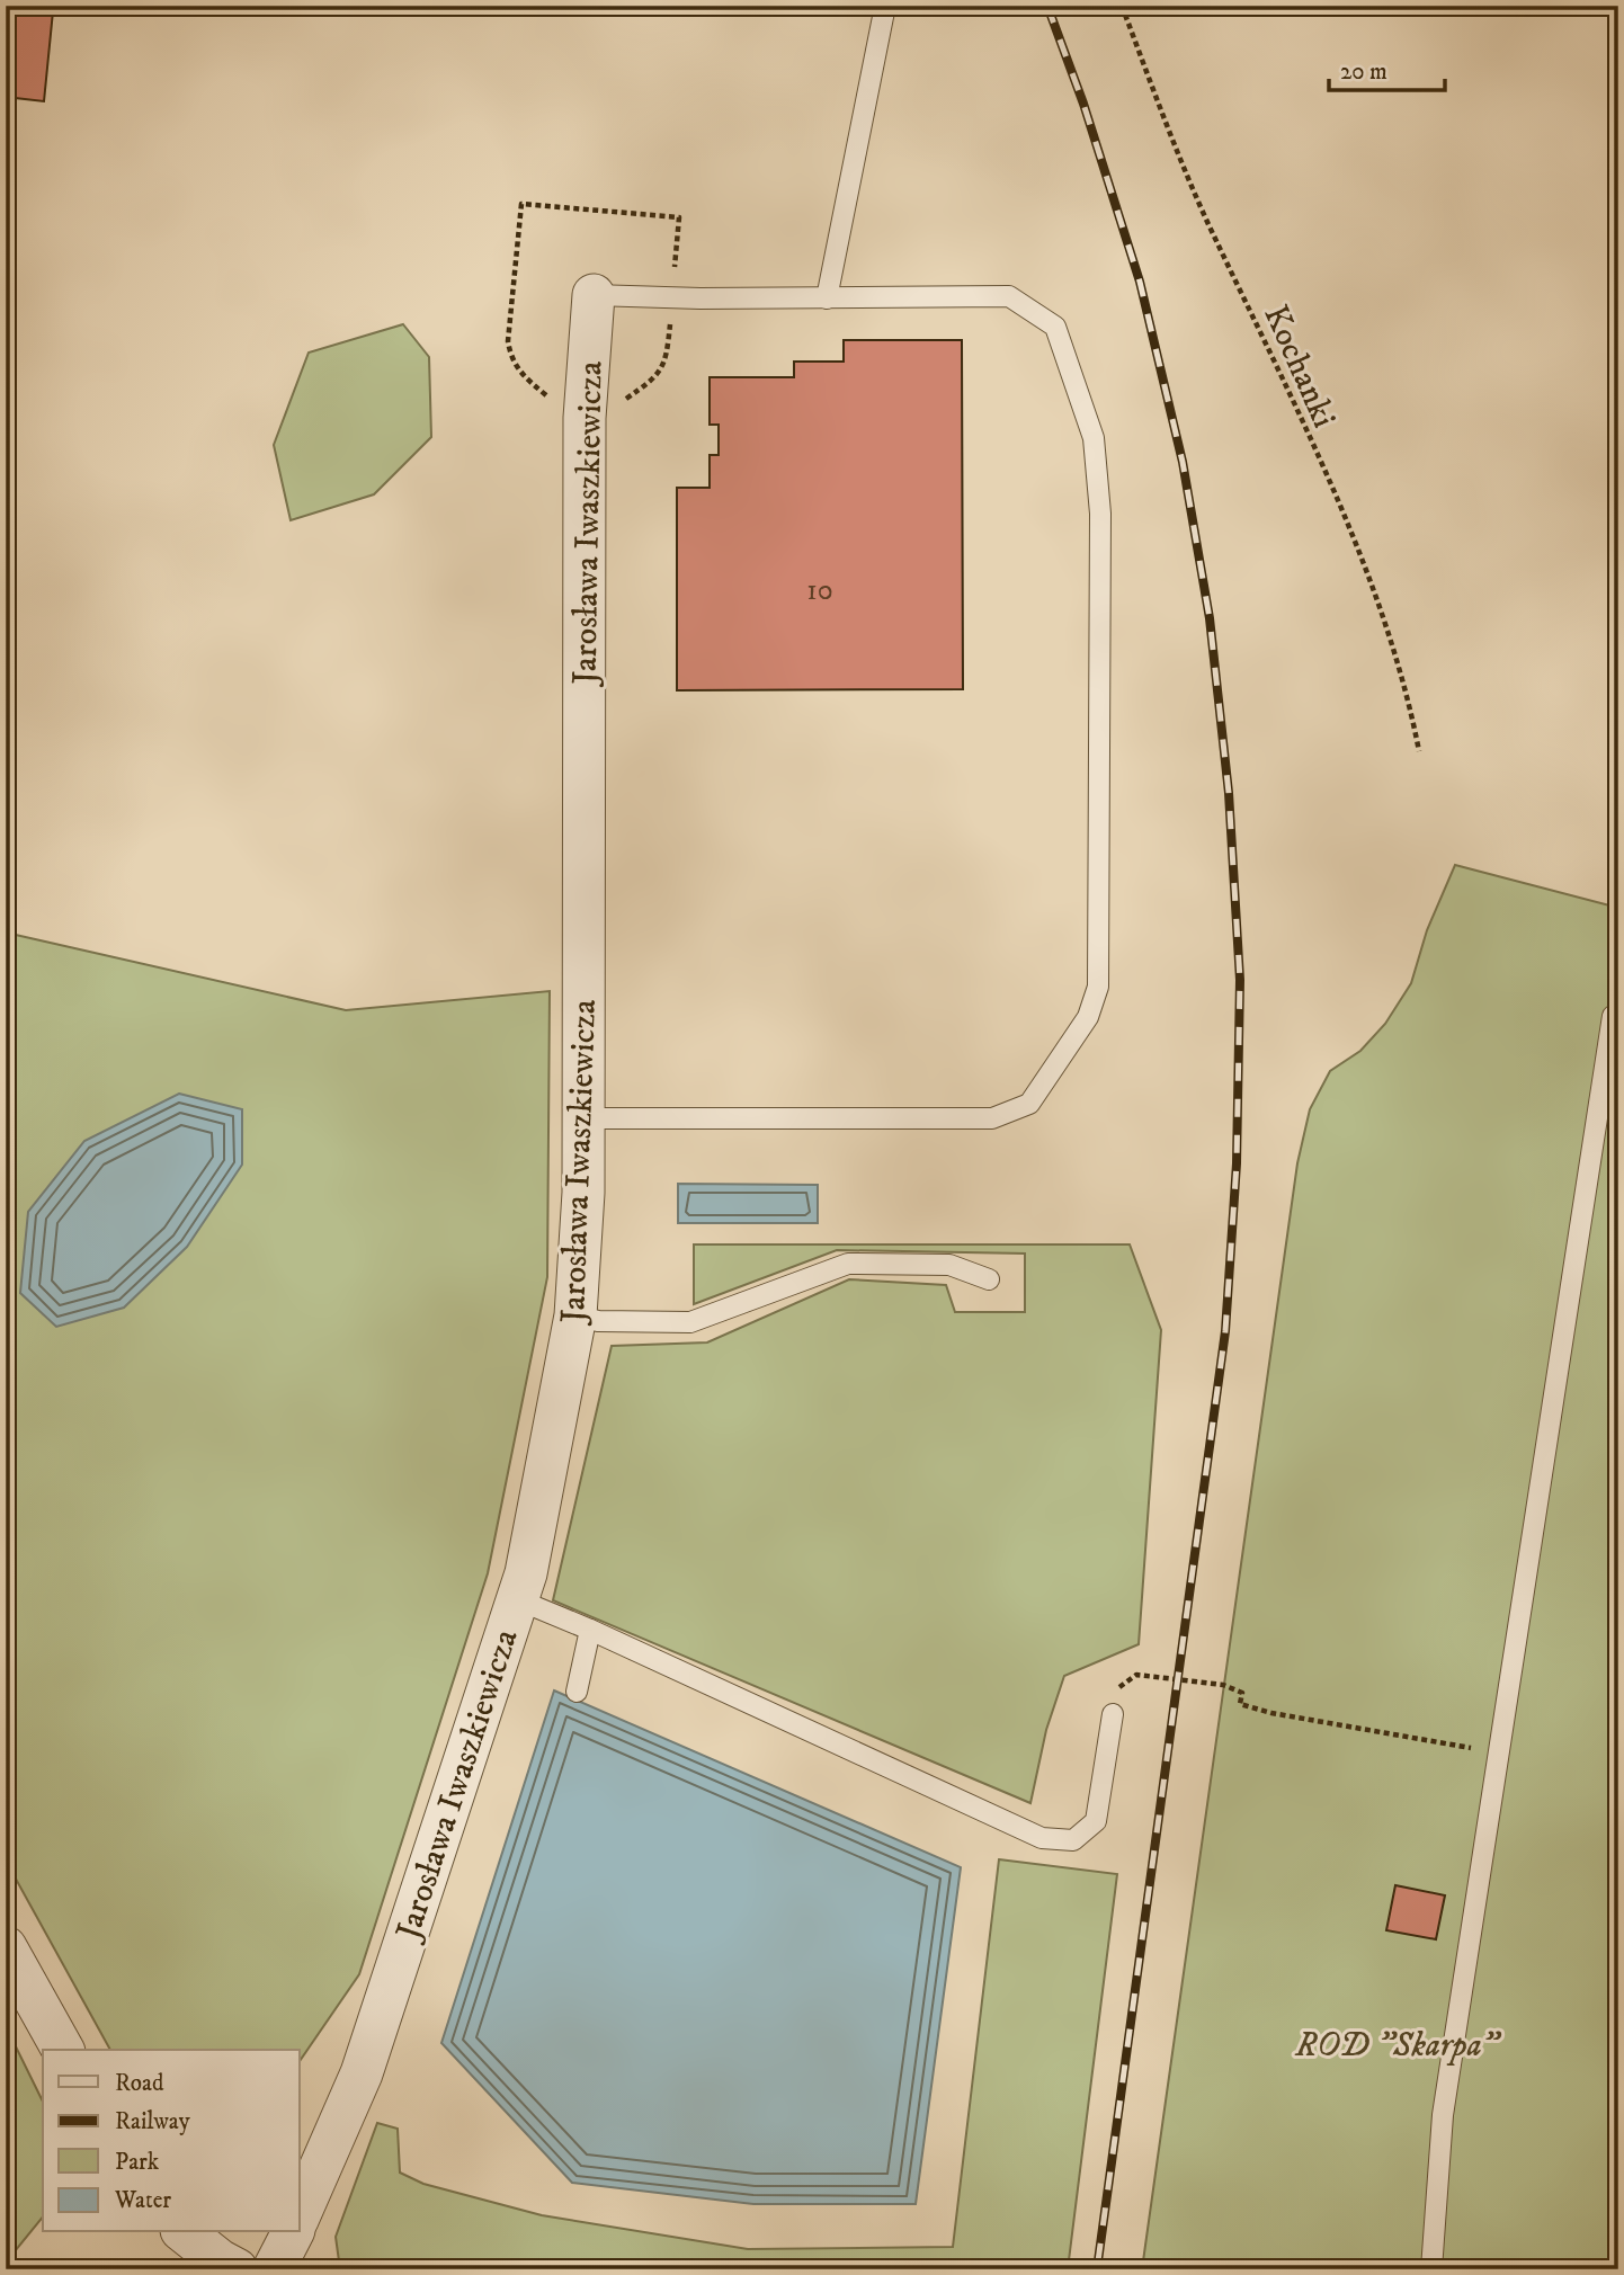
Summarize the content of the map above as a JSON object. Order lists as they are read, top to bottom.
{
  "streets": {
    "street": ["Jarosława Iwaszkiewicza"],
    "path": ["Kochanki"]
  },
  "parks": ["ROD \"Skarpa\""],
  "house_numbers": ["10"],
  "legend": [
    "Road",
    "Railway",
    "Park",
    "Water"
  ],
  "scale_bar": "20 m"
}
